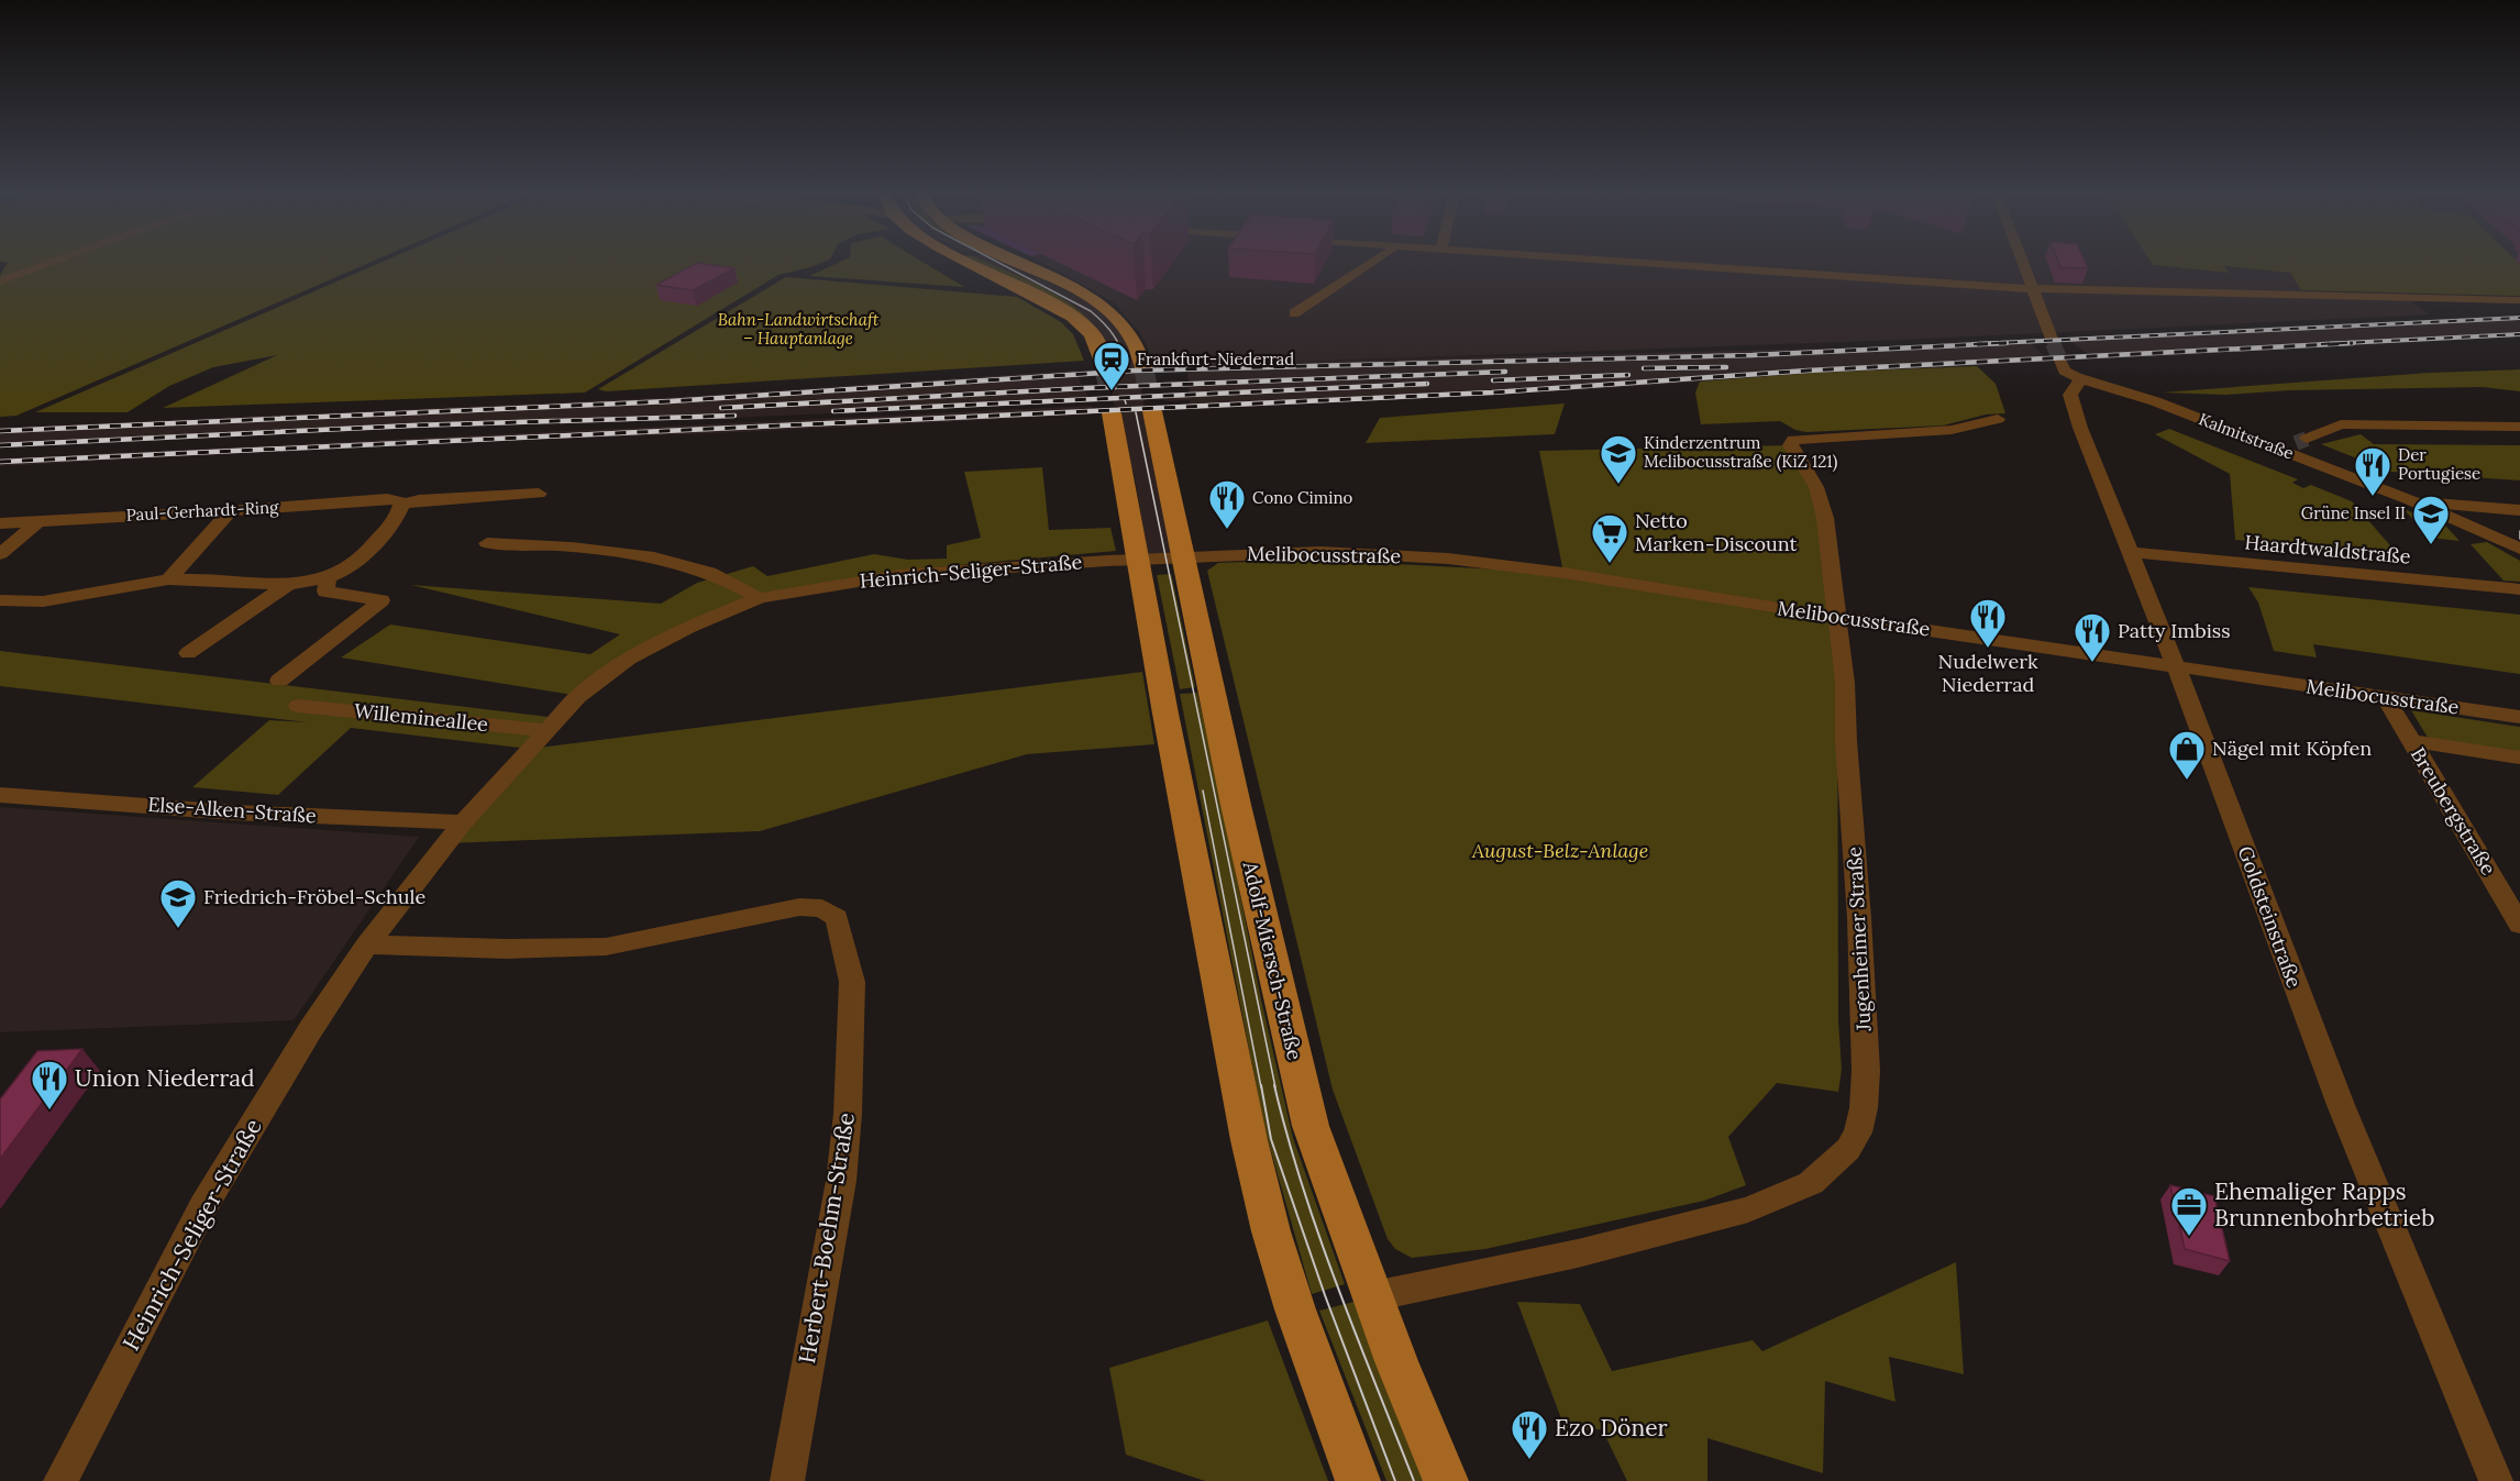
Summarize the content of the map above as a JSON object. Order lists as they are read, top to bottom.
{
  "streets": {
    "main road": ["Adolf-Miersch-Straße"],
    "street": [
      "Kalmitstraße",
      "Paul-Gerhardt-Ring",
      "Haardtwaldstraße",
      "Melibocusstraße",
      "Heinrich-Seliger-Straße",
      "Willemineallee",
      "Else-Alken-Straße",
      "Breubergstraße",
      "Goldsteinstraße",
      "Jugenheimer Straße",
      "Herbert-Boehm-Straße"
    ]
  },
  "crossings": [
    ["Kalmitstraße", "Goldsteinstraße"],
    ["Haardtwaldstraße", "Goldsteinstraße"],
    ["Melibocusstraße", "Heinrich-Seliger-Straße"],
    ["Melibocusstraße", "Breubergstraße"],
    ["Melibocusstraße", "Goldsteinstraße"],
    ["Melibocusstraße", "Jugenheimer Straße"],
    ["Melibocusstraße", "Adolf-Miersch-Straße"],
    ["Heinrich-Seliger-Straße", "Willemineallee"],
    ["Heinrich-Seliger-Straße", "Else-Alken-Straße"],
    ["Heinrich-Seliger-Straße", "Adolf-Miersch-Straße"],
    ["Heinrich-Seliger-Straße", "Herbert-Boehm-Straße"],
    ["Jugenheimer Straße", "Adolf-Miersch-Straße"]
  ],
  "parks": ["Bahn-Landwirtschaft – Hauptanlage", "August-Belz-Anlage"],
  "places": {
    "station": ["Frankfurt-Niederrad"],
    "school or university": ["Kinderzentrum Melibocusstraße (KiZ 121)", "Grüne Insel II", "Friedrich-Fröbel-Schule"],
    "restaurant": [
      "Der Portugiese",
      "Cono Cimino",
      "Nudelwerk Niederrad",
      "Patty Imbiss",
      "Union Niederrad",
      "Ezo Döner"
    ],
    "supermarket": ["Netto Marken-Discount"],
    "shop": ["Nägel mit Köpfen"],
    "office": ["Ehemaliger Rapps Brunnenbohrbetrieb"]
  }
}
